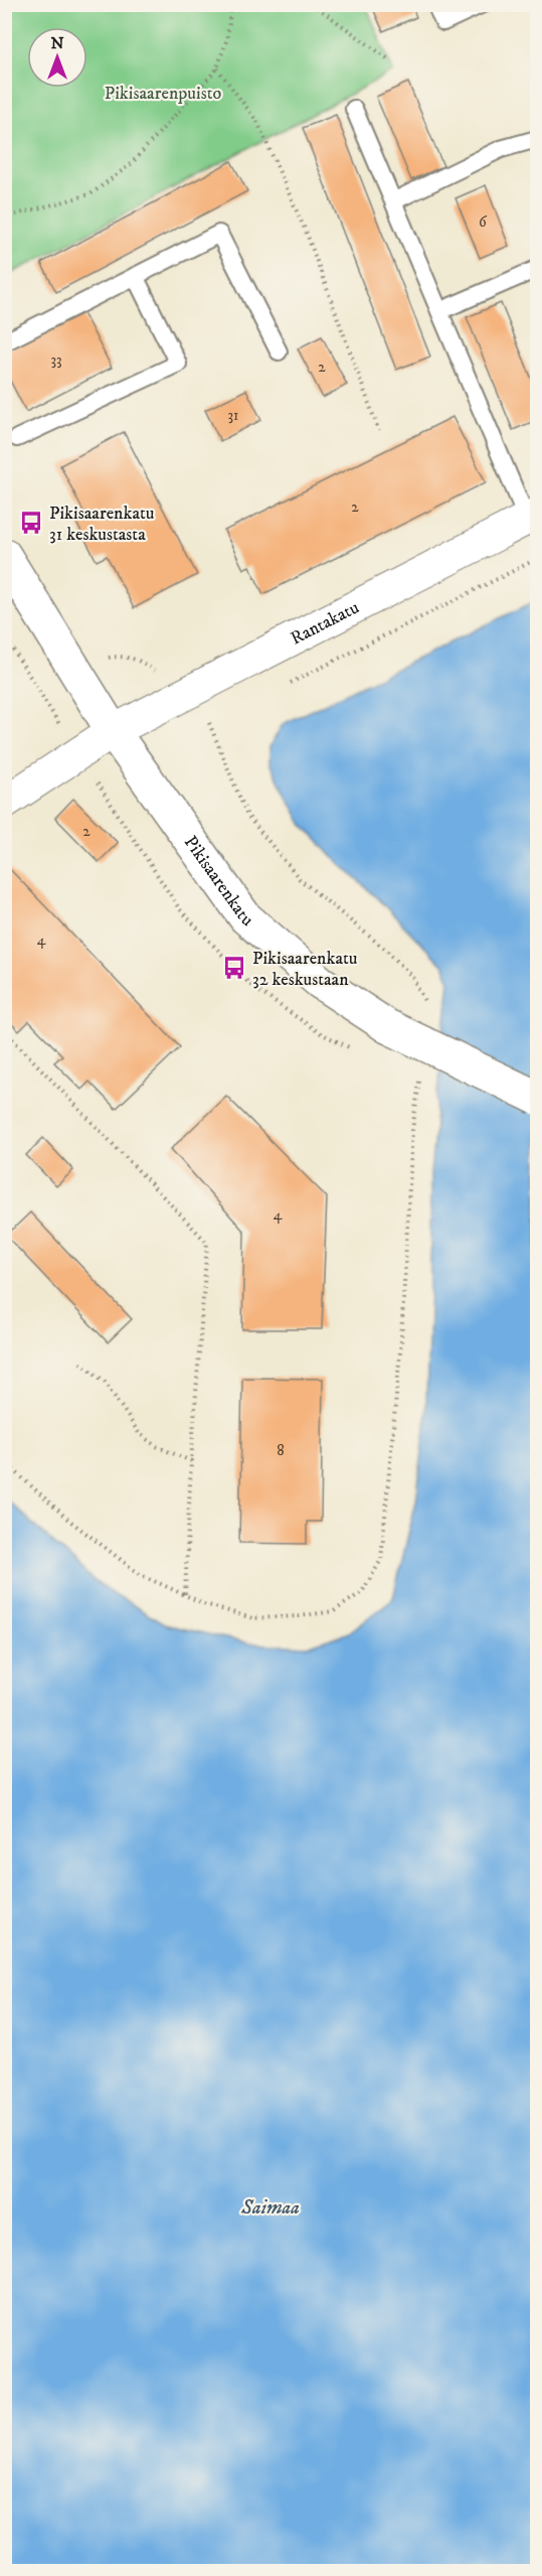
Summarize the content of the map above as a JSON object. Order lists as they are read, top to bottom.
{
  "streets": {
    "street": ["Rantakatu", "Pikisaarenkatu"]
  },
  "crossings": [
    ["Rantakatu", "Pikisaarenkatu"]
  ],
  "water": ["Saimaa"],
  "parks": ["Pikisaarenpuisto"],
  "places": {
    "bus stop": ["Pikisaarenkatu 31 keskustasta", "Pikisaarenkatu 32 keskustaan"]
  },
  "house_numbers": [
    "6",
    "33",
    "2",
    "31",
    "2",
    "2",
    "4",
    "4",
    "8"
  ],
  "north": "top"
}
